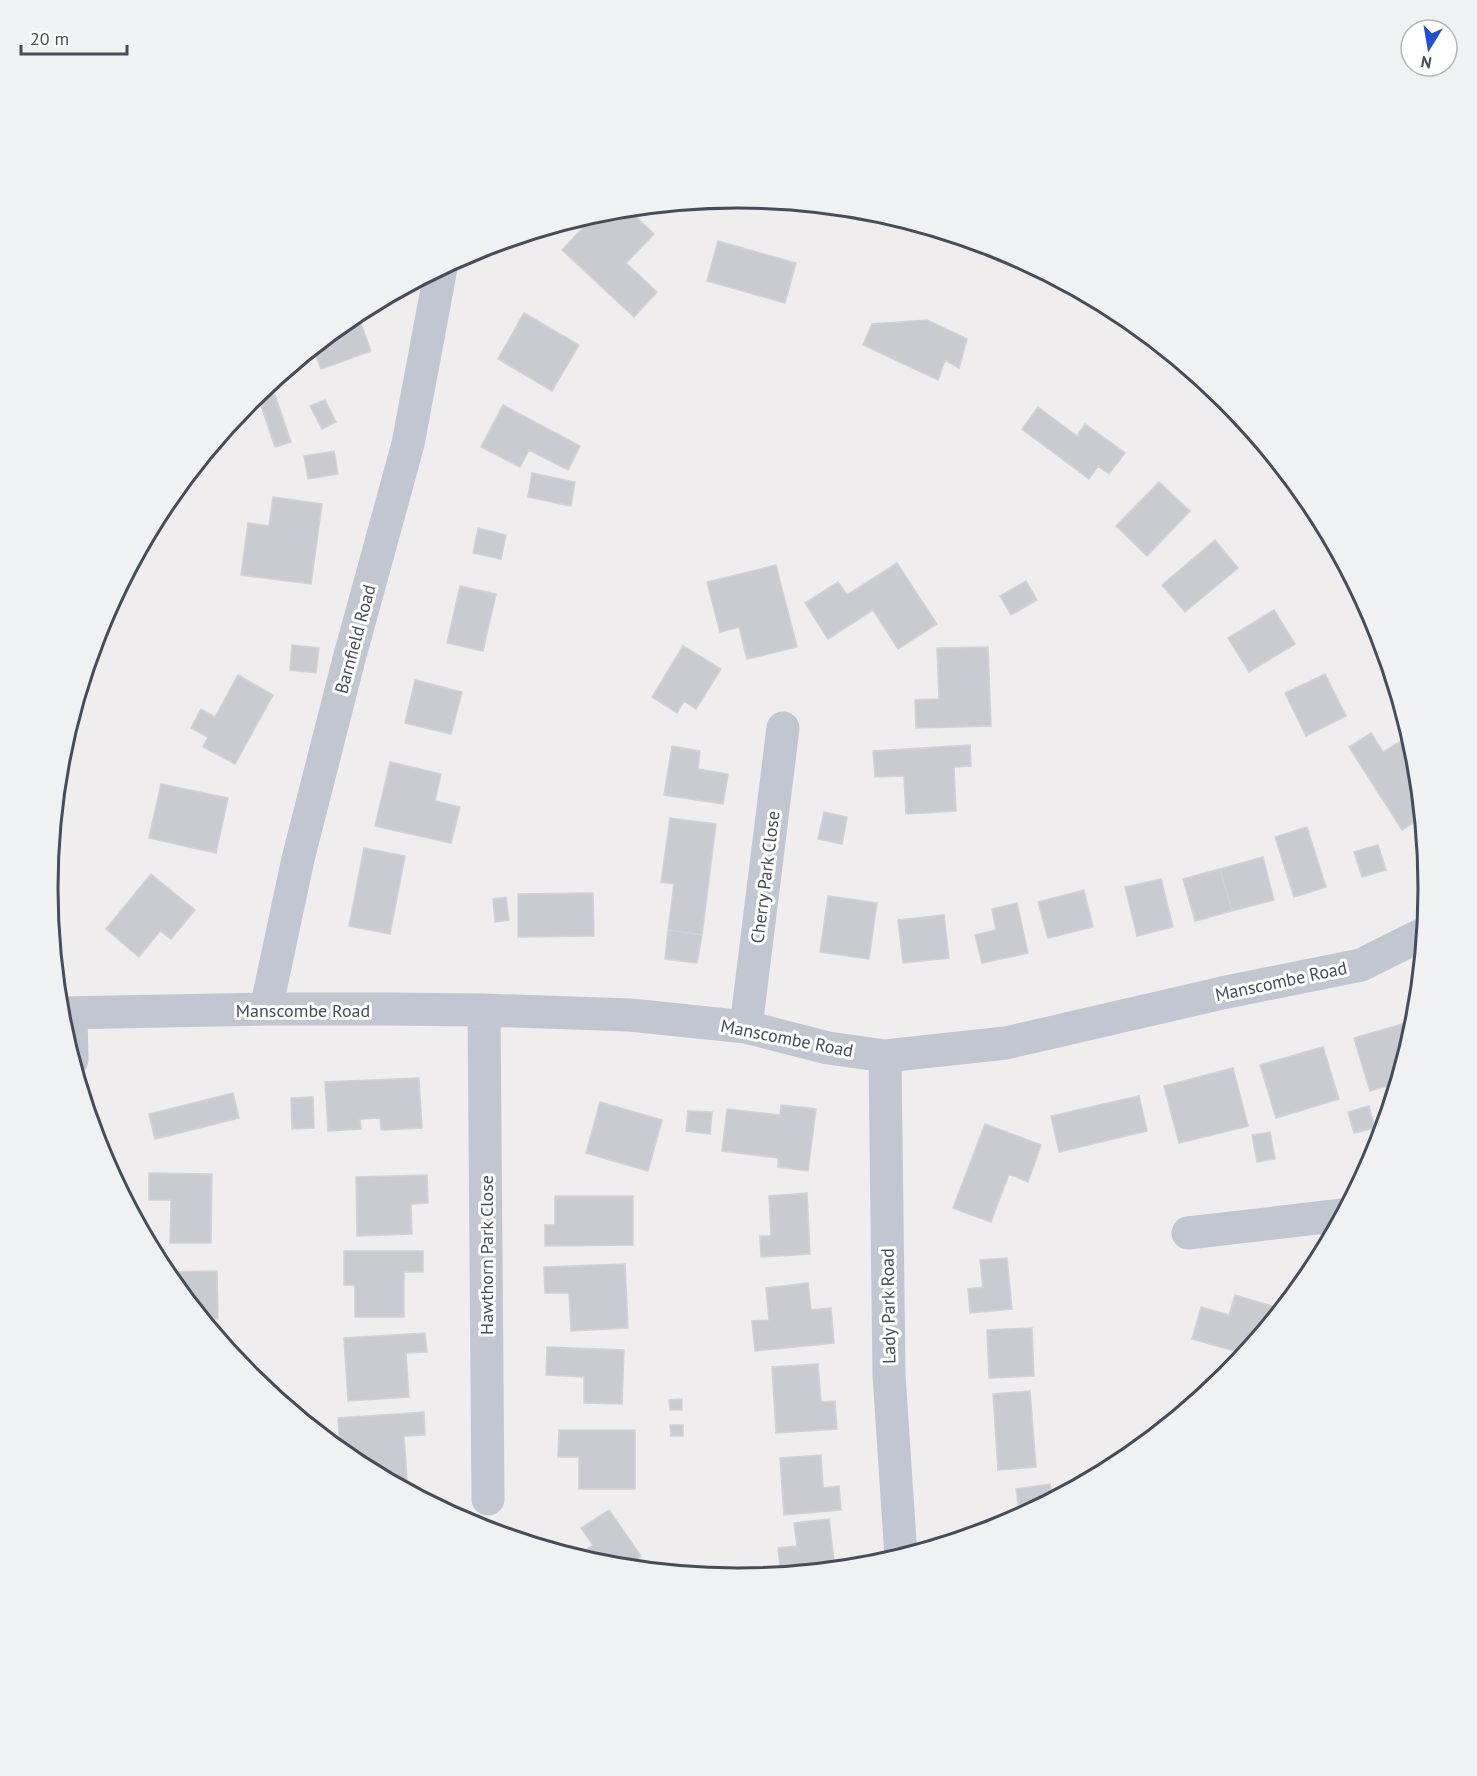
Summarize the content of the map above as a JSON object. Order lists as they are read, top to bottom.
{
  "streets": {
    "street": [
      "Barnfield Road",
      "Cherry Park Close",
      "Manscombe Road",
      "Hawthorn Park Close",
      "Lady Park Road"
    ]
  },
  "crossings": [
    ["Barnfield Road", "Manscombe Road"],
    ["Cherry Park Close", "Manscombe Road"],
    ["Manscombe Road", "Hawthorn Park Close"],
    ["Manscombe Road", "Lady Park Road"]
  ],
  "scale_bar": "20 m",
  "north": "bottom"
}
